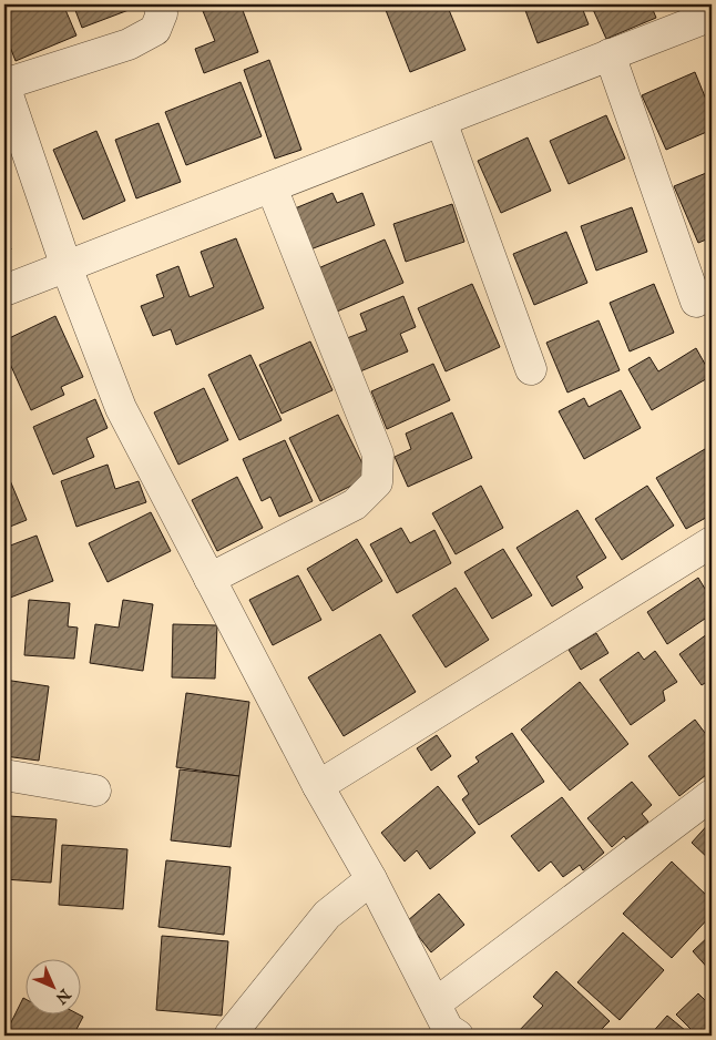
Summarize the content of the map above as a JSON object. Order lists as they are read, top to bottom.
{
  "north": "bottom right"
}
